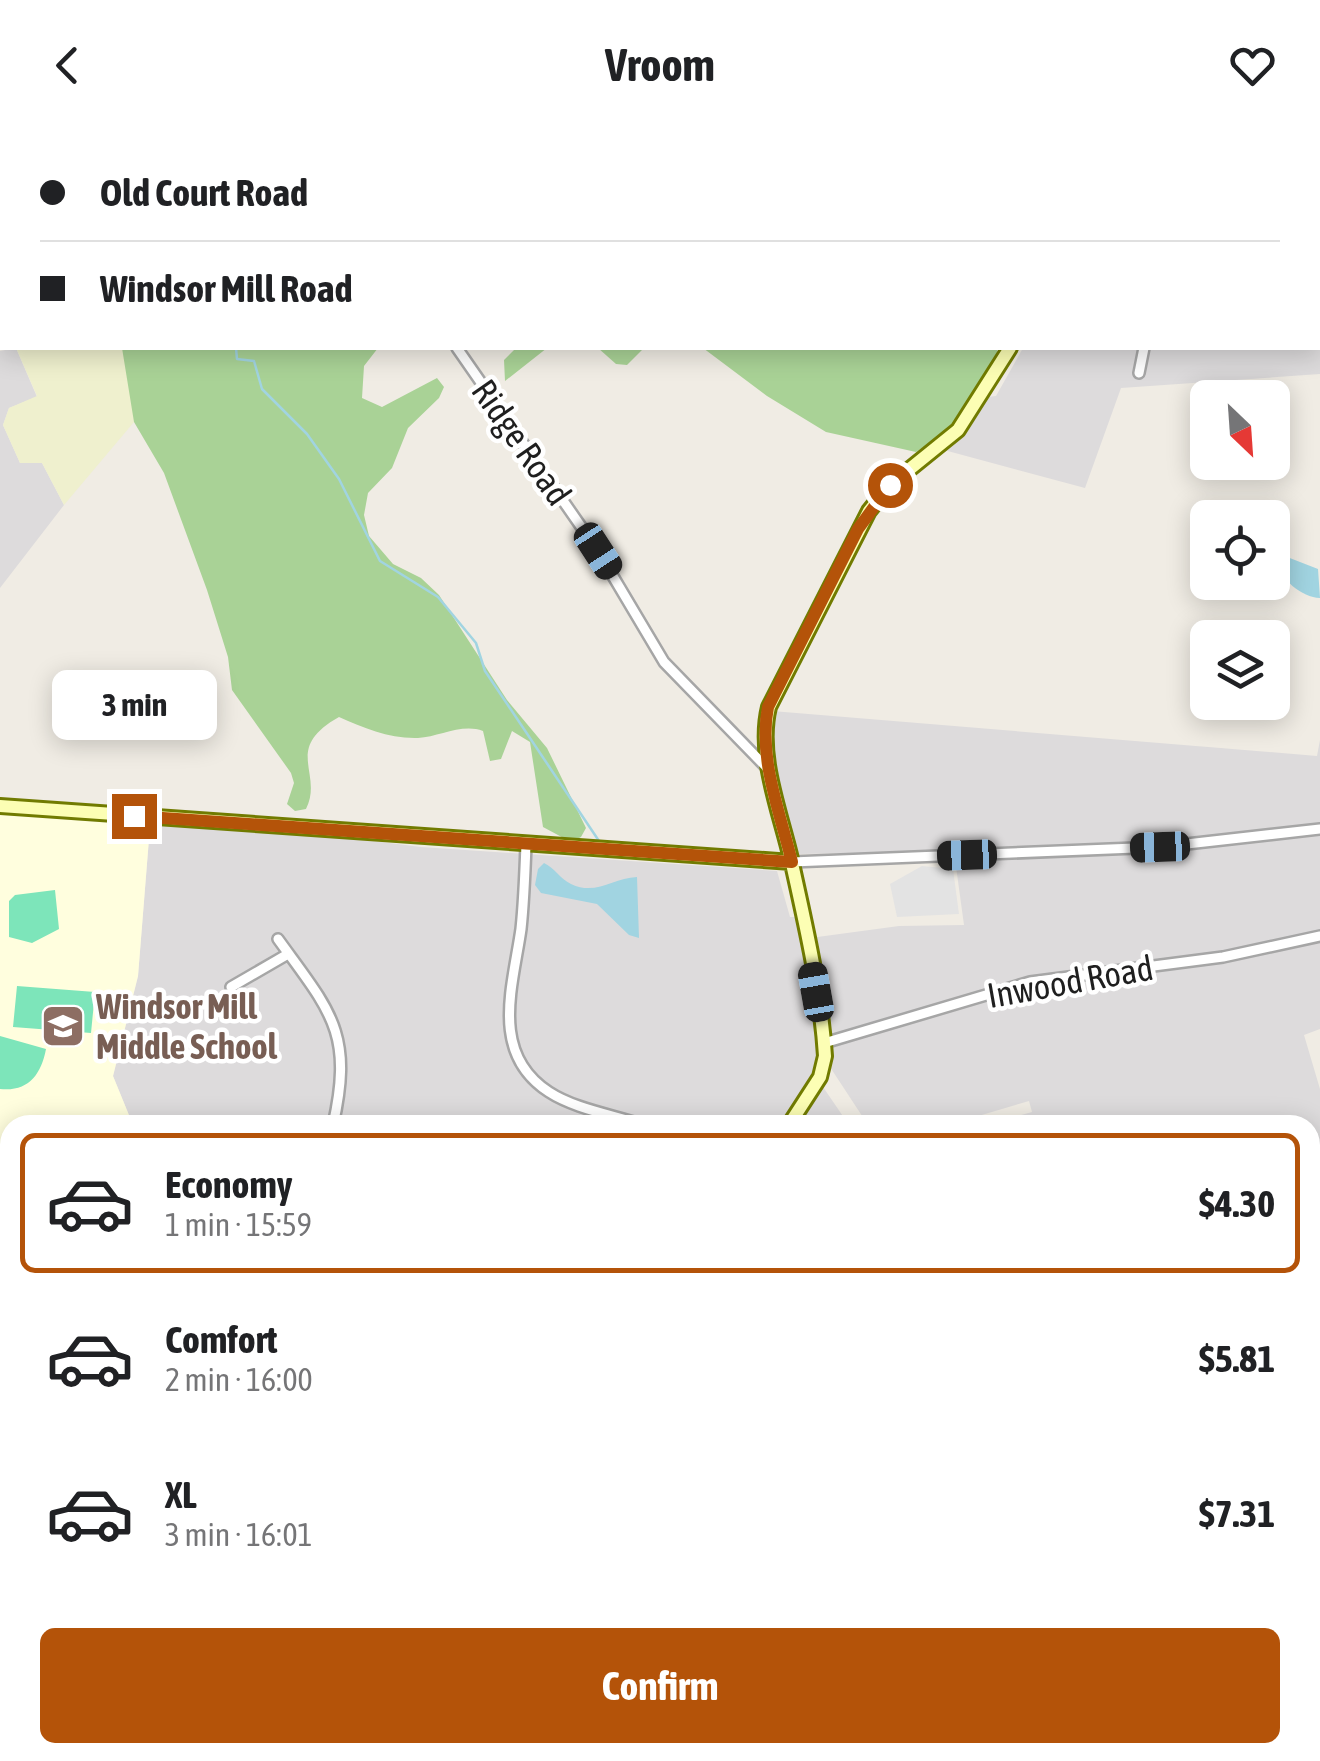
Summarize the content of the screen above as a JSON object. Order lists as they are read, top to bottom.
{
  "streets": {
    "street": ["Ridge Road", "Inwood Road"]
  },
  "places": {
    "school or university": ["Windsor Mill Middle School"]
  },
  "north": "bottom right",
  "page": {
    "header": "Vroom",
    "banner": ["Old Court Road", "Windsor Mill Road"],
    "bubble": "3 min",
    "list": [
      {
        "name": "Economy",
        "note": "1 min · 15:59",
        "value": "$4.30"
      },
      {
        "name": "Comfort",
        "note": "2 min · 16:00",
        "value": "$5.81"
      },
      {
        "name": "XL",
        "note": "3 min · 16:01",
        "value": "$7.31"
      }
    ],
    "buttons": "Confirm"
  }
}
